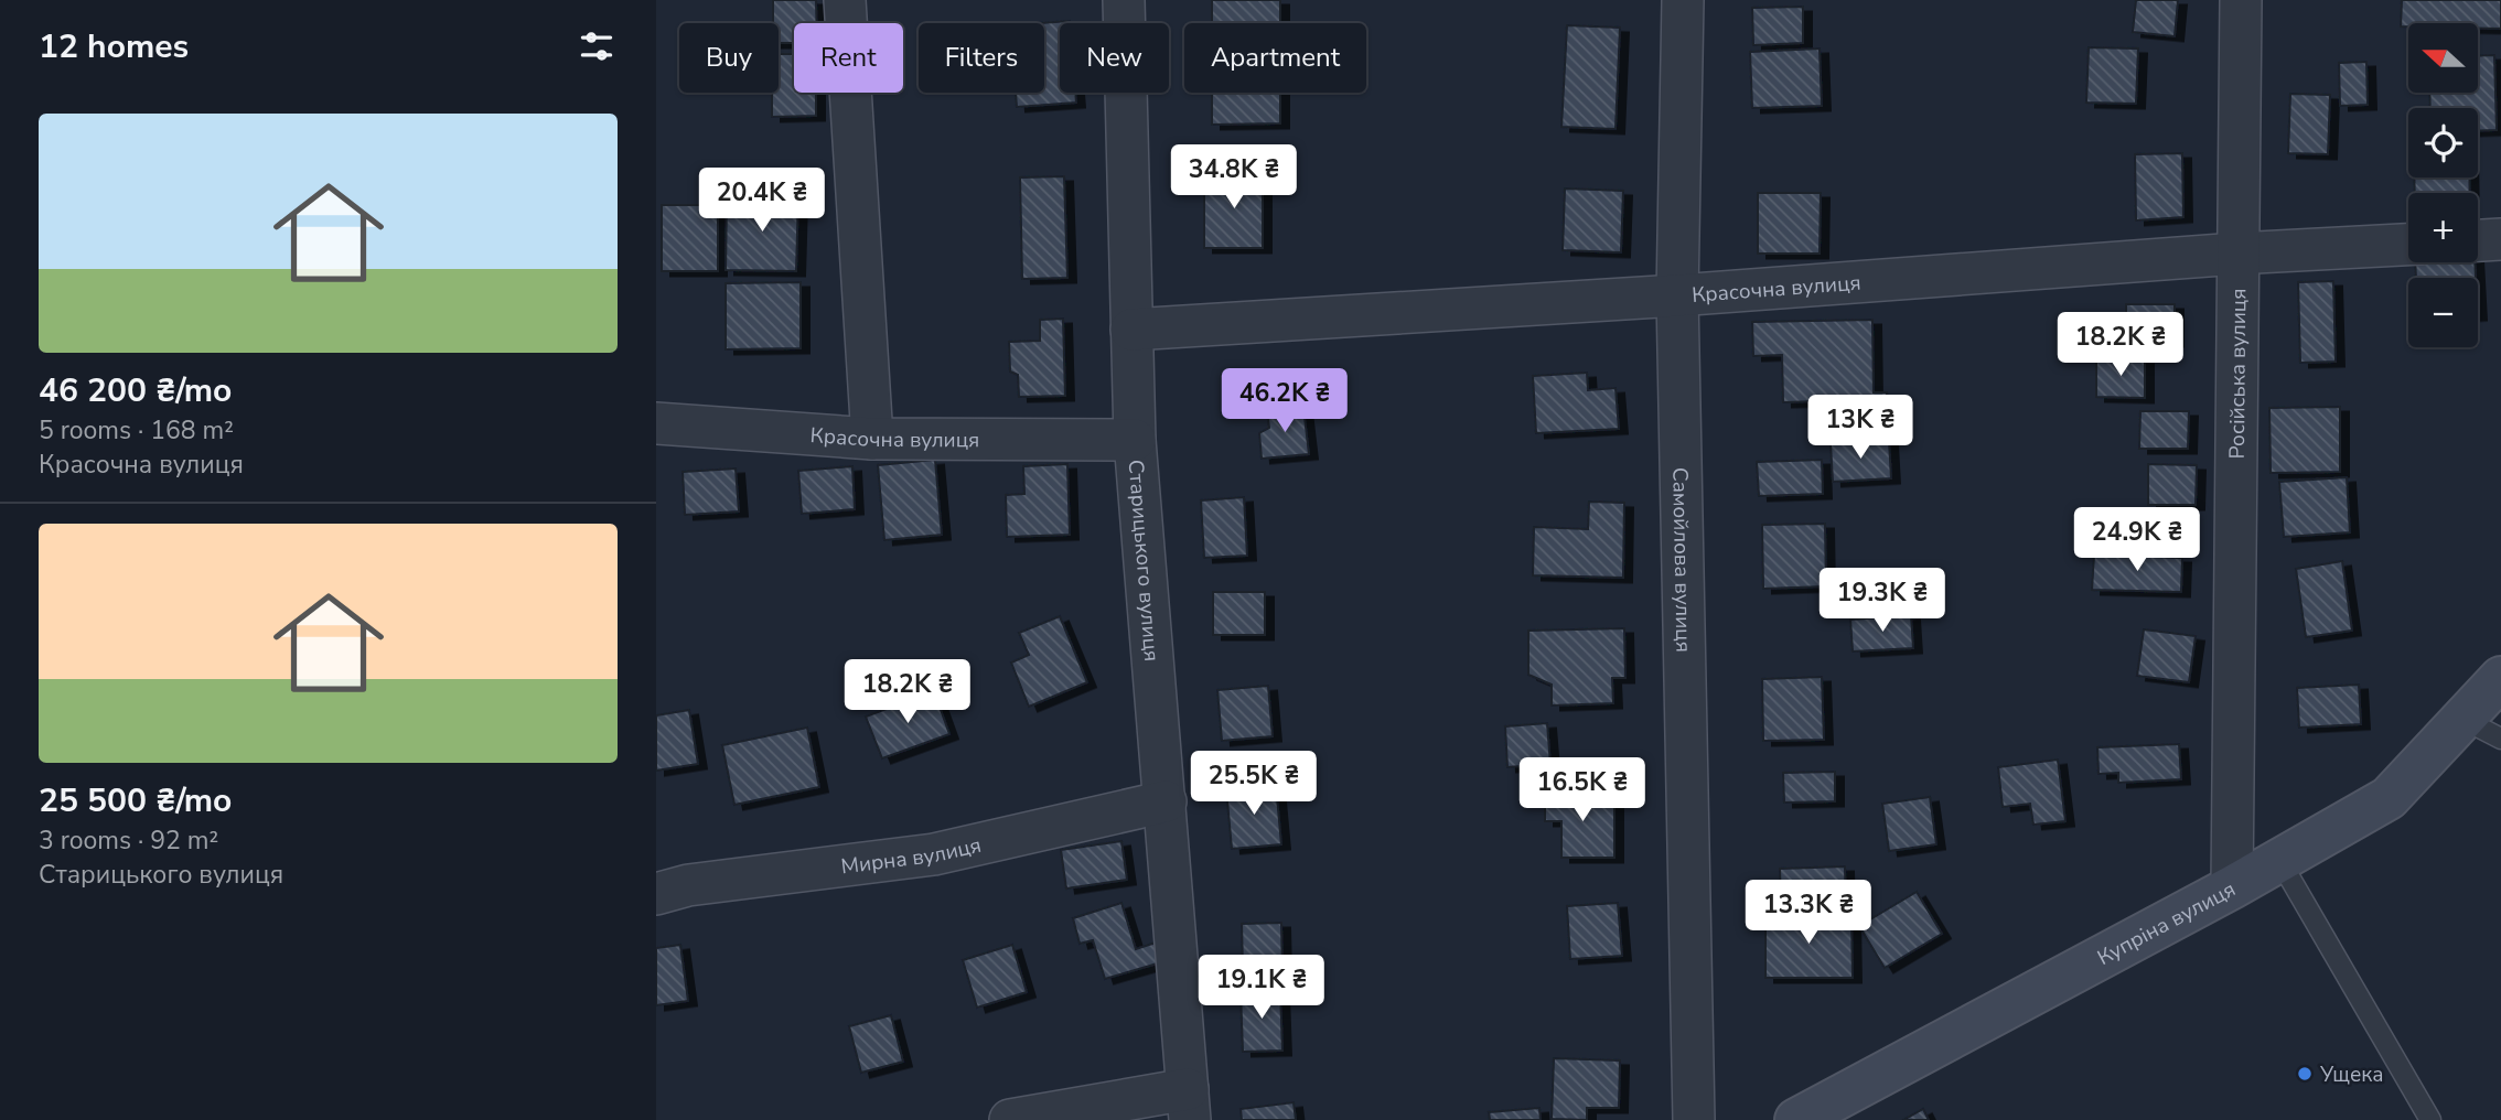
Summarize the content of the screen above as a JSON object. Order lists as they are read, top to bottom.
{
  "streets": {
    "main road": ["Купріна вулиця"],
    "street": [
      "Красочна вулиця",
      "Російська вулиця",
      "Самойлова вулиця",
      "Старицького вулиця",
      "Мирна вулиця"
    ]
  },
  "crossings": [
    ["Красочна вулиця", "Російська вулиця"],
    ["Красочна вулиця", "Самойлова вулиця"],
    ["Красочна вулиця", "Старицького вулиця"],
    ["Російська вулиця", "Купріна вулиця"],
    ["Старицького вулиця", "Мирна вулиця"]
  ],
  "places": ["Ущека"],
  "north": "left",
  "page": {
    "heading": "12 homes",
    "map_buttons": ["+", "−"],
    "chip": [
      "Buy",
      "Rent",
      "Filters",
      "New",
      "Apartment"
    ],
    "list": [
      {
        "name": "46 200 ₴/mo",
        "note": "5 rooms · 168 m² · Красочна вулиця"
      },
      {
        "name": "25 500 ₴/mo",
        "note": "3 rooms · 92 m² · Старицького вулиця"
      }
    ],
    "price": [
      "34.8K ₴",
      "20.4K ₴",
      "18.2K ₴",
      "46.2K ₴",
      "13K ₴",
      "24.9K ₴",
      "19.3K ₴",
      "18.2K ₴",
      "25.5K ₴",
      "16.5K ₴",
      "13.3K ₴",
      "19.1K ₴"
    ]
  }
}
